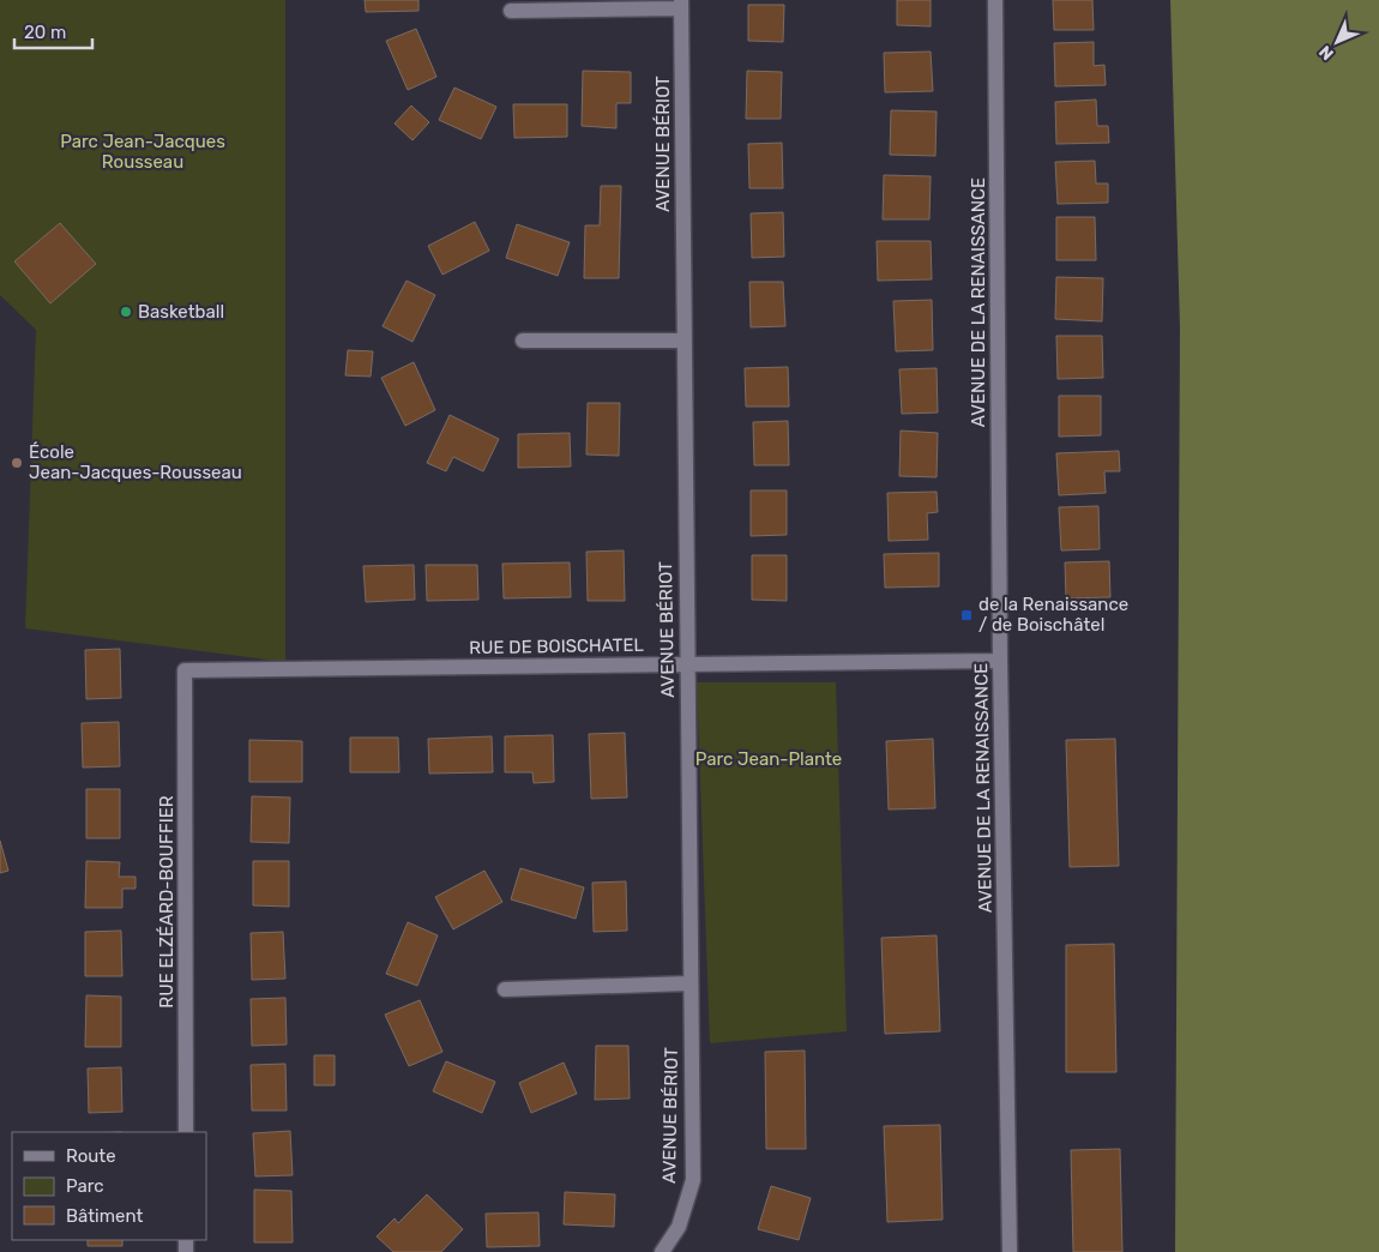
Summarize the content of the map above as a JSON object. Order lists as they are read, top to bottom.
{
  "streets": {
    "street": [
      "AVENUE BÉRIOT",
      "AVENUE DE LA RENAISSANCE",
      "RUE DE BOISCHATEL",
      "RUE ELZÉARD-BOUFFIER"
    ]
  },
  "crossings": [
    ["AVENUE BÉRIOT", "RUE DE BOISCHATEL"],
    ["AVENUE DE LA RENAISSANCE", "RUE DE BOISCHATEL"],
    ["RUE DE BOISCHATEL", "RUE ELZÉARD-BOUFFIER"]
  ],
  "parks": ["Parc Jean-Jacques Rousseau", "Parc Jean-Plante"],
  "places": {
    "other": ["Basketball", "École Jean-Jacques-Rousseau"],
    "transit": ["de la Renaissance / de Boischâtel"]
  },
  "legend": ["Route", "Parc", "Bâtiment"],
  "scale_bar": "20 m",
  "north": "bottom left"
}
